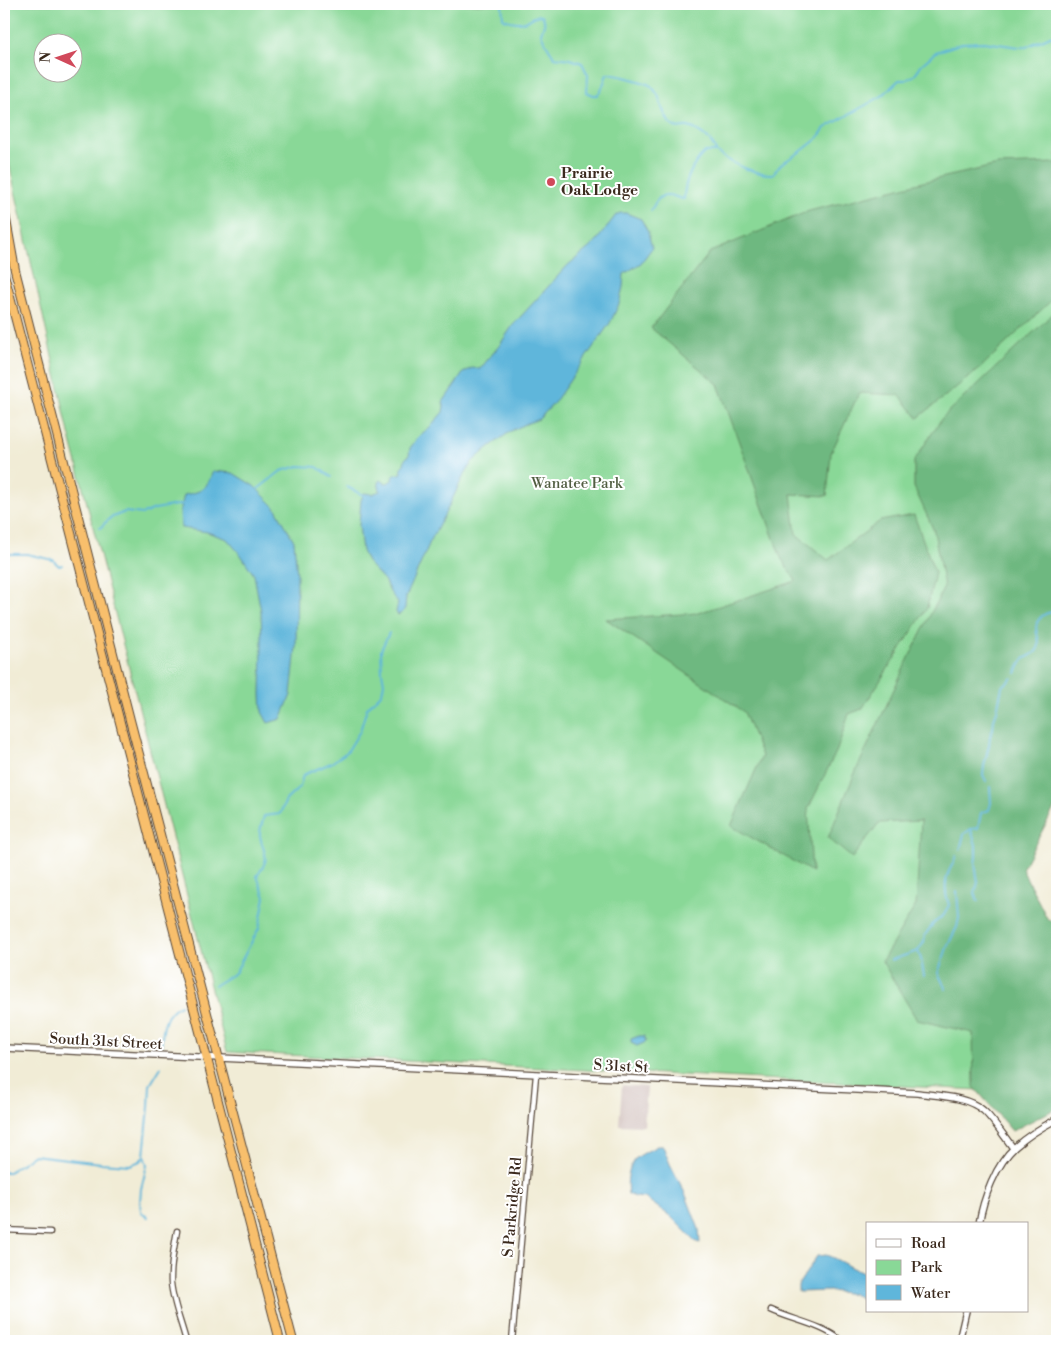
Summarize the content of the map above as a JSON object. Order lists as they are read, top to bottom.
{
  "streets": {
    "street": ["South 31st Street", "S 31st St", "S Parkridge Rd"]
  },
  "crossings": [
    ["South 31st Street", "S 31st St"],
    ["S 31st St", "S Parkridge Rd"]
  ],
  "parks": ["Wanatee Park"],
  "places": ["Prairie Oak Lodge"],
  "legend": ["Road", "Park", "Water"],
  "north": "left"
}
